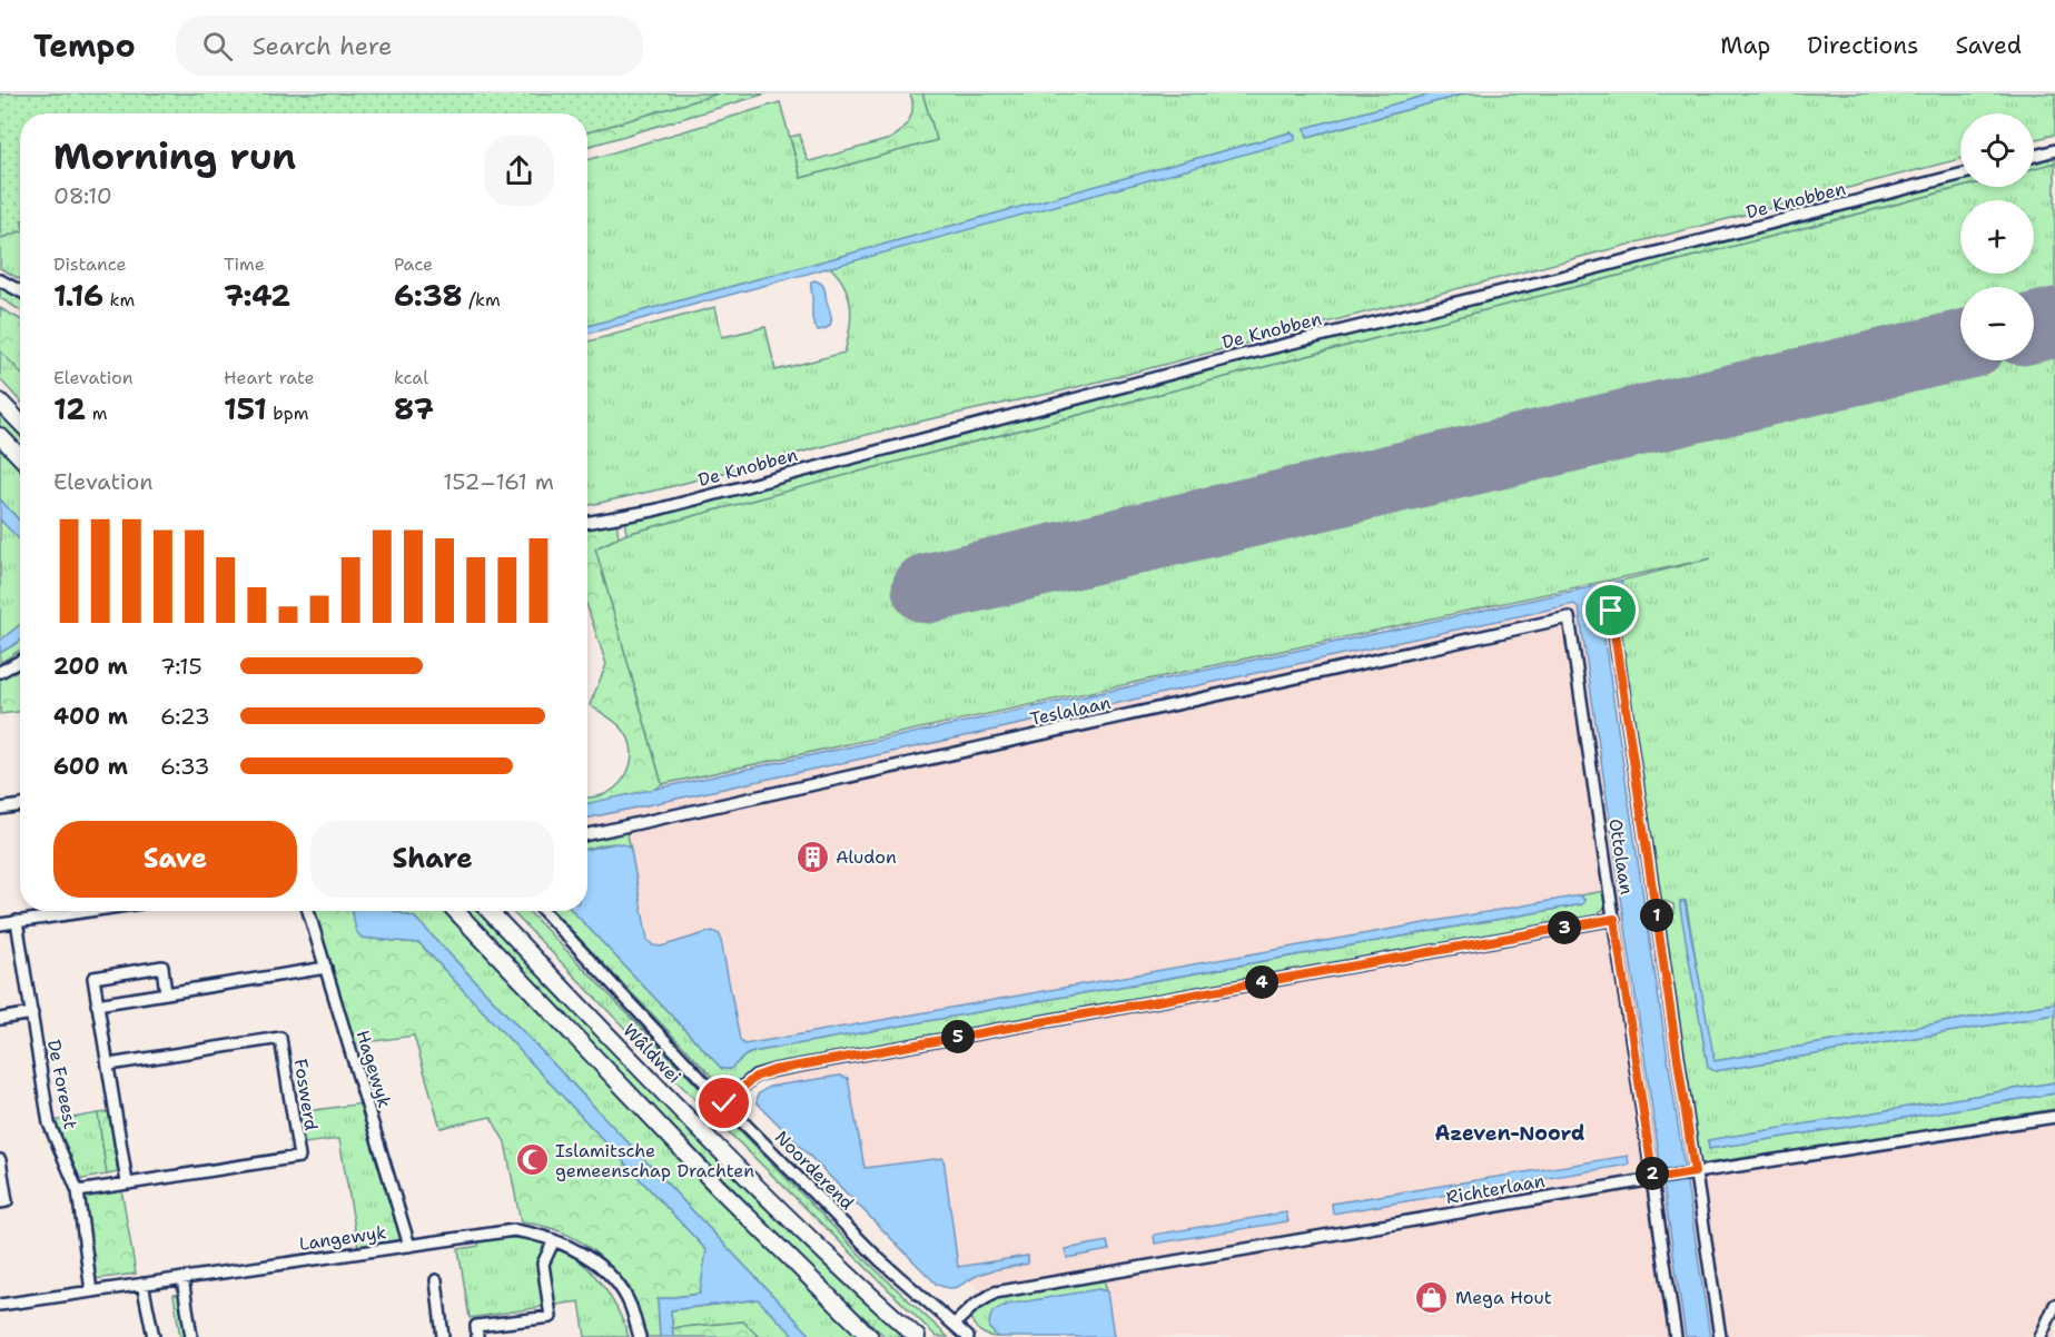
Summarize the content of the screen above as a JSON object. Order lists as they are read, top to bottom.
{
  "streets": {
    "highway": ["Wâldwei"],
    "street": [
      "De Knobben",
      "Teslalaan",
      "Ottolaan",
      "Hagewyk",
      "De Foreest",
      "Foswerd",
      "Noorderend",
      "Richterlaan",
      "Langewyk"
    ]
  },
  "crossings": [
    ["Teslalaan", "Ottolaan"],
    ["Ottolaan", "Richterlaan"],
    ["Hagewyk", "Langewyk"],
    ["De Foreest", "Foswerd"],
    ["De Foreest", "Langewyk"],
    ["Noorderend", "Richterlaan"]
  ],
  "districts": ["Azeven-Noord"],
  "places": {
    "building": ["Aludon"],
    "mosque": ["Islamitsche gemeenschap Drachten"],
    "shop": ["Mega Hout"]
  },
  "page": {
    "header": "Tempo",
    "search": "Search here",
    "nav": ["Map", "Directions", "Saved"],
    "map_buttons": ["+", "−"],
    "heading": ["Morning run", "08:10"],
    "stats": [
      ["Distance", "1.16 km"],
      ["Time", "7:42"],
      ["Pace", "6:38 /km"],
      ["Elevation", "12 m"],
      ["Heart rate", "151 bpm"],
      ["kcal", "87"]
    ],
    "chart": ["Elevation", "152–161 m"],
    "list": [
      {
        "name": "200 m",
        "note": "7:15"
      },
      {
        "name": "400 m",
        "note": "6:23"
      },
      {
        "name": "600 m",
        "note": "6:33"
      }
    ],
    "buttons": ["Save", "Share"],
    "pins": [
      "1",
      "3",
      "4",
      "5",
      "2"
    ]
  }
}
